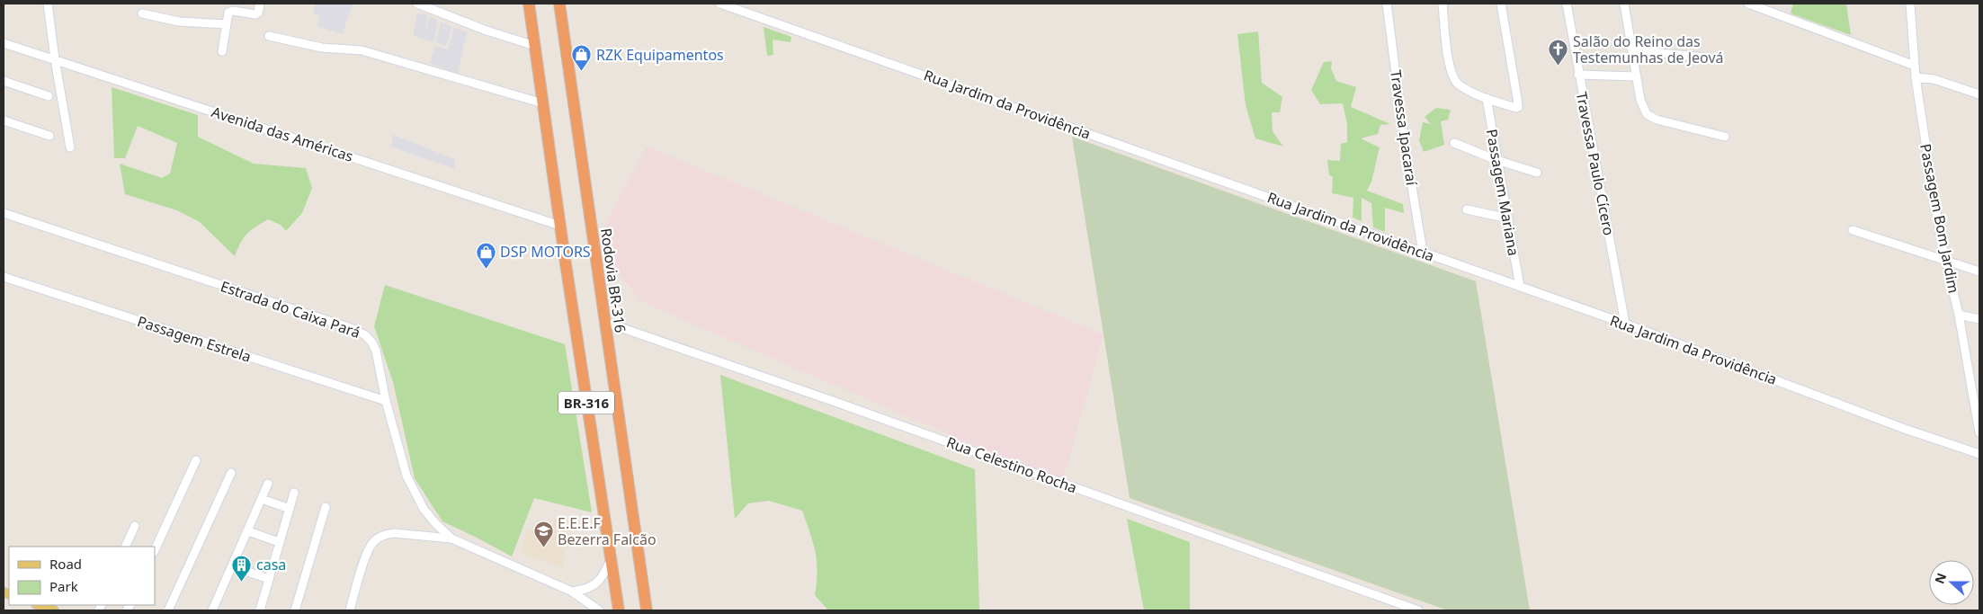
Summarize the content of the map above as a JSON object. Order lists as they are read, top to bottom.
{
  "streets": {
    "highway": ["Rodovia BR-316", "BR-316"],
    "street": [
      "Rua Jardim da Providência",
      "Travessa Ipacaraí",
      "Avenida das Américas",
      "Travessa Paulo Cícero",
      "Passagem Mariana",
      "Passagem Bom Jardim",
      "Estrada do Caixa Pará",
      "Passagem Estrela",
      "Rua Celestino Rocha"
    ]
  },
  "crossings": [
    ["Rua Jardim da Providência", "Travessa Ipacaraí"],
    ["Rua Jardim da Providência", "Travessa Paulo Cícero"],
    ["Rua Jardim da Providência", "Passagem Mariana"],
    ["Avenida das Américas", "BR-316"],
    ["Rodovia BR-316", "Rua Celestino Rocha"],
    ["Estrada do Caixa Pará", "Passagem Estrela"]
  ],
  "places": {
    "church": ["Salão do Reino das Testemunhas de Jeová"],
    "shop": ["RZK Equipamentos", "DSP MOTORS"],
    "school or university": ["E.E.E.F Bezerra Falcão"],
    "building": ["casa"]
  },
  "legend": ["Road", "Park"],
  "north": "left"
}
